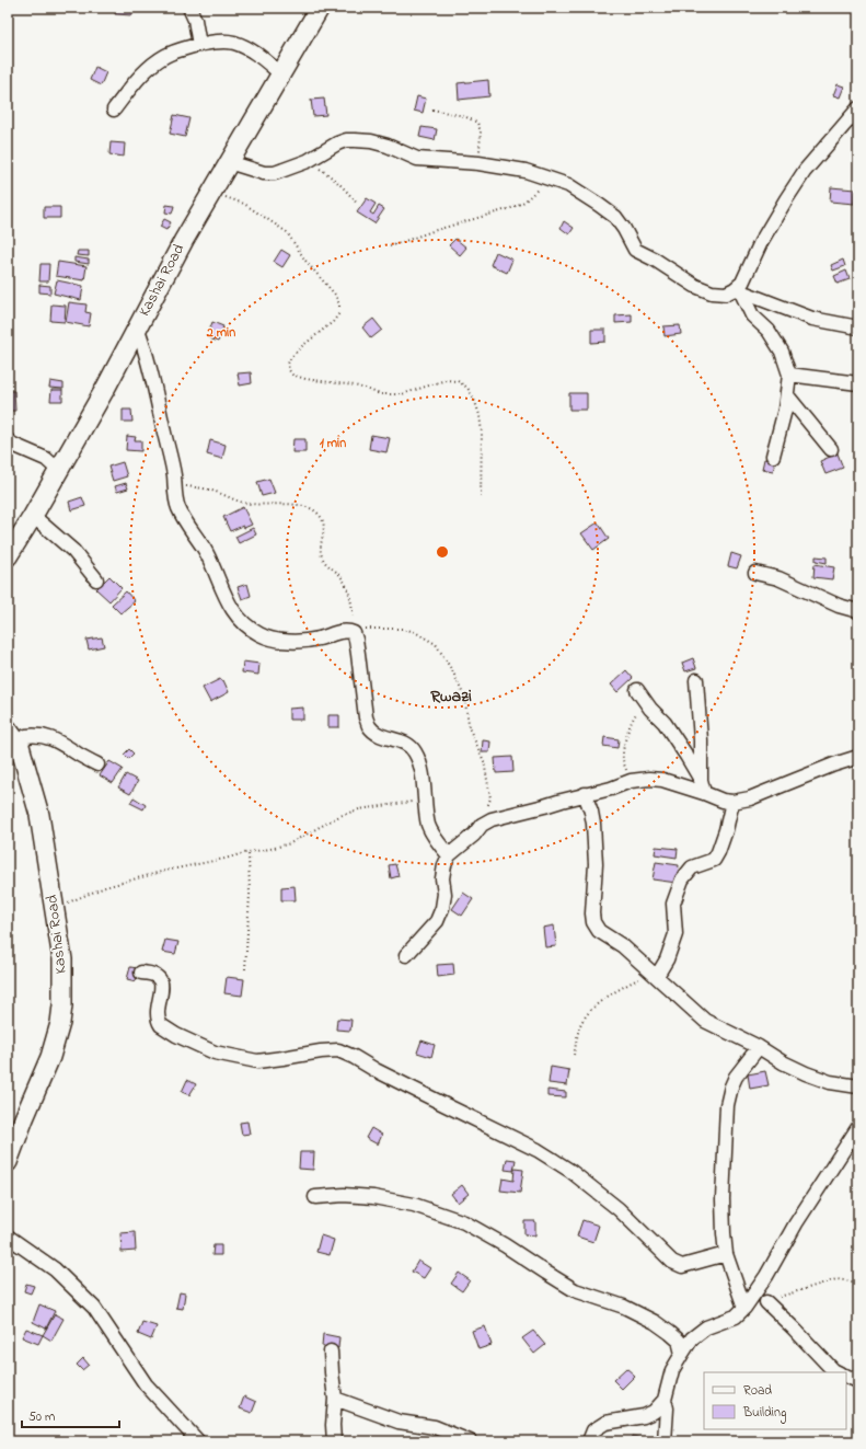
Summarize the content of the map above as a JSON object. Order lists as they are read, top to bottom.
{
  "streets": {
    "street": ["Kashai Road"]
  },
  "districts": ["Rwazi"],
  "legend": ["Road", "Building"],
  "scale_bar": "50 m",
  "rings": ["2 min", "1 min"]
}
